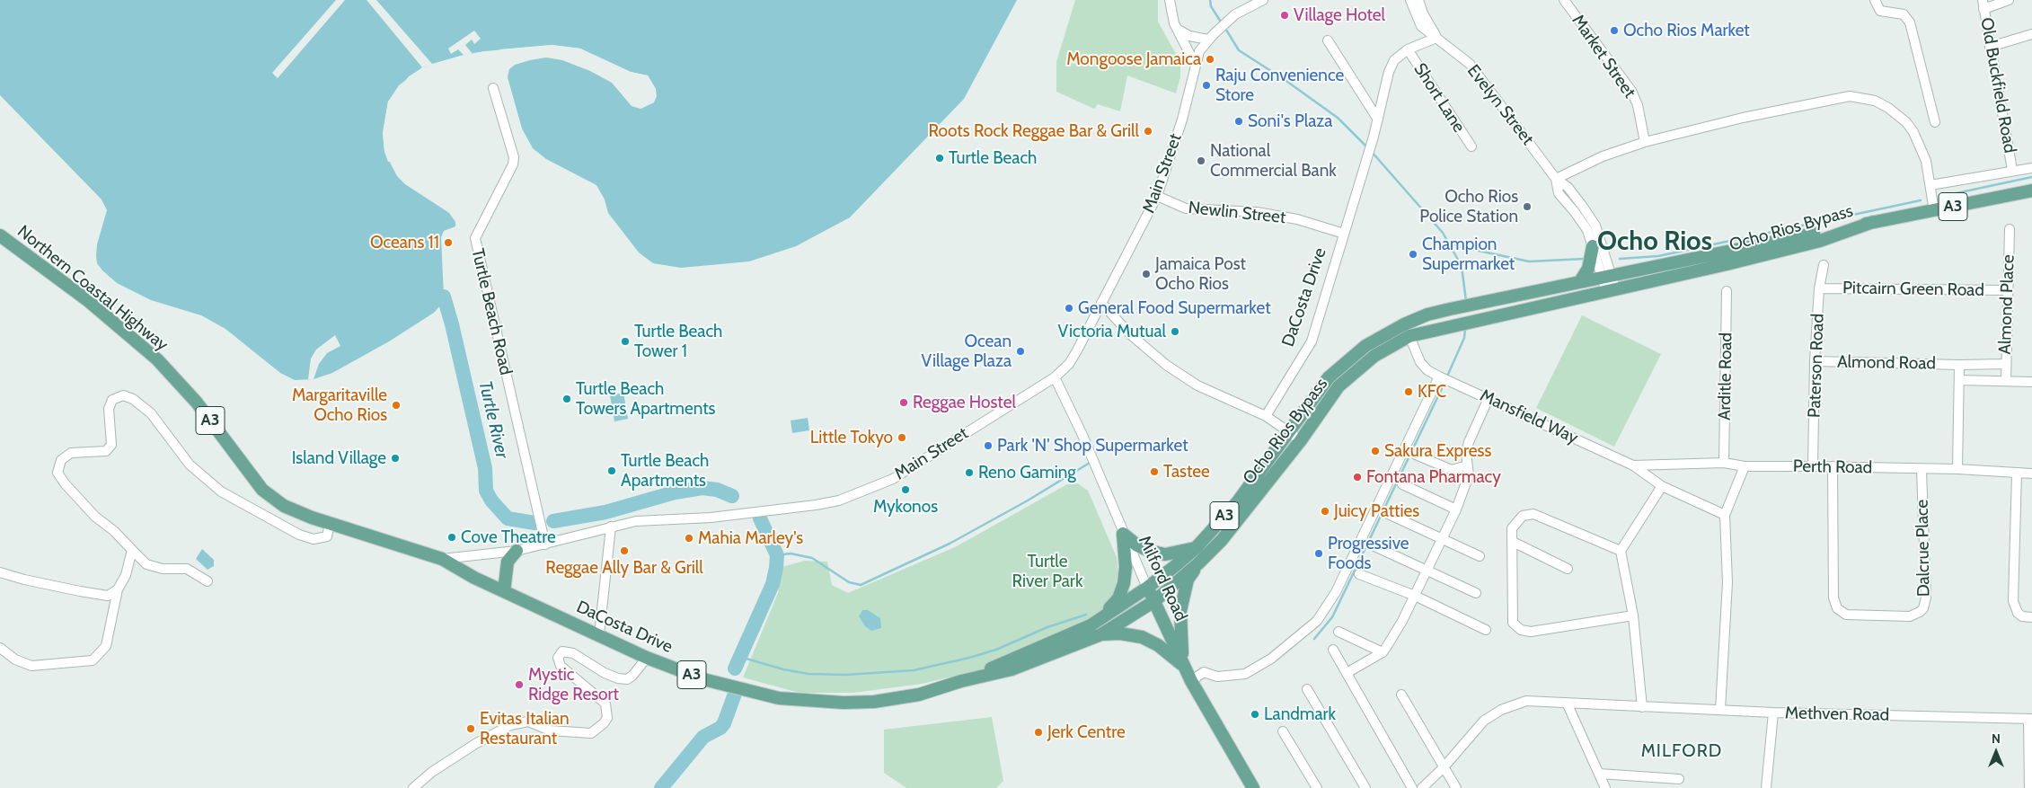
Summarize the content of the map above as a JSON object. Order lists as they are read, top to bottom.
{
  "streets": {
    "main road": [
      "A3",
      "Ocho Rios Bypass",
      "Northern Coastal Highway",
      "DaCosta Drive",
      "Milford Road"
    ],
    "street": [
      "Market Street",
      "Old Buckfield Road",
      "Short Lane",
      "Evelyn Street",
      "Main Street",
      "Newlin Street",
      "Pitcairn Green Road",
      "Almond Place",
      "Turtle Beach Road",
      "Almond Road",
      "Paterson Road",
      "Arditle Road",
      "Mansfield Way",
      "Perth Road",
      "Dalcrue Place",
      "Methven Road"
    ]
  },
  "crossings": [
    ["Evelyn Street", "Ocho Rios Bypass"],
    ["Main Street", "Newlin Street"],
    ["Main Street", "Northern Coastal Highway"],
    ["Main Street", "DaCosta Drive"],
    ["Main Street", "Turtle Beach Road"],
    ["Main Street", "Milford Road"],
    ["A3", "Ocho Rios Bypass"],
    ["Newlin Street", "DaCosta Drive"],
    ["Ocho Rios Bypass", "DaCosta Drive"],
    ["Ocho Rios Bypass", "Mansfield Way"],
    ["Ocho Rios Bypass", "Milford Road"],
    ["Northern Coastal Highway", "DaCosta Drive"],
    ["Pitcairn Green Road", "Almond Place"],
    ["Pitcairn Green Road", "Paterson Road"],
    ["Almond Place", "Almond Road"],
    ["Almond Road", "Paterson Road"],
    ["Paterson Road", "Perth Road"],
    ["Arditle Road", "Perth Road"],
    ["Mansfield Way", "Perth Road"],
    ["Perth Road", "Dalcrue Place"]
  ],
  "districts": ["Ocho Rios", "MILFORD"],
  "water": ["Turtle River"],
  "parks": ["Turtle River Park"],
  "places": [
    "Village Hotel",
    "Ocho Rios Market",
    "Mongoose Jamaica",
    "Raju Convenience Store",
    "Soni's Plaza",
    "Roots Rock Reggae Bar & Grill",
    "Turtle Beach",
    "National Commercial Bank",
    "Ocho Rios Police Station",
    "Oceans 11",
    "Champion Supermarket",
    "Jamaica Post Ocho Rios",
    "General Food Supermarket",
    "Victoria Mutual",
    "Turtle Beach Tower 1",
    "Ocean Village Plaza",
    "KFC",
    "Turtle Beach Towers Apartments",
    "Reggae Hostel",
    "Margaritaville Ocho Rios",
    "Little Tokyo",
    "Park 'N' Shop Supermarket",
    "Sakura Express",
    "Island Village",
    "Turtle Beach Apartments",
    "Tastee",
    "Reno Gaming",
    "Fontana Pharmacy",
    "Mykonos",
    "Juicy Patties",
    "Cove Theatre",
    "Mahia Marley's",
    "Reggae Ally Bar & Grill",
    "Progressive Foods",
    "Mystic Ridge Resort",
    "Landmark",
    "Evitas Italian Restaurant",
    "Jerk Centre"
  ],
  "north": "top"
}
